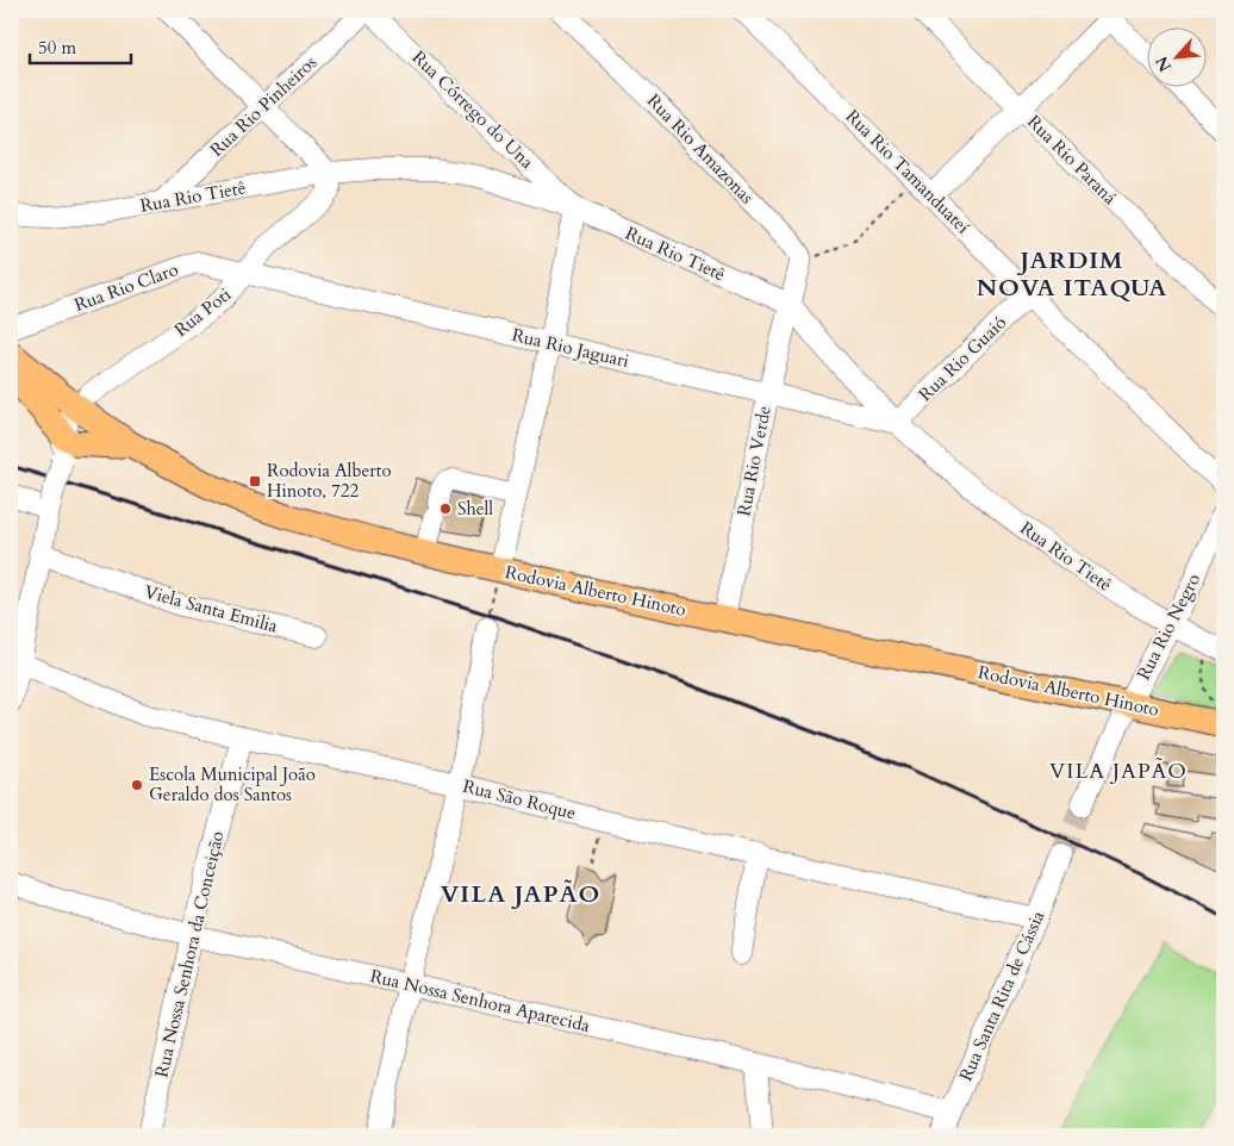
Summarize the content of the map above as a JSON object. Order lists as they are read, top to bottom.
{
  "streets": {
    "main road": ["Rodovia Alberto Hinoto"],
    "street": [
      "Rua Rio Pinheiros",
      "Rua Córrego do Una",
      "Rua Rio Amazonas",
      "Rua Rio Paraná",
      "Rua Rio Tamanduateí",
      "Rua Rio Tietê",
      "Rua Rio Claro",
      "Rua Poti",
      "Rua Rio Jaguari",
      "Rua Rio Guaió",
      "Rua Rio Verde",
      "Viela Santa Emilia",
      "Rua Rio Negro",
      "Rua São Roque",
      "Rua Nossa Senhora da Conceição",
      "Rua Santa Rita de Cássia",
      "Rua Nossa Senhora Aparecida"
    ]
  },
  "crossings": [
    ["Rua Rio Pinheiros", "Rua Córrego do Una"],
    ["Rua Rio Pinheiros", "Rua Rio Tietê"],
    ["Rua Córrego do Una", "Rua Rio Tietê"],
    ["Rua Rio Tamanduateí", "Rua Rio Guaió"],
    ["Rua Rio Tietê", "Rua Poti"],
    ["Rua Rio Tietê", "Rua Rio Jaguari"],
    ["Rua Rio Tietê", "Rua Rio Guaió"],
    ["Rua Rio Tietê", "Rua Rio Verde"],
    ["Rua Rio Tietê", "Rua Rio Negro"],
    ["Rua Rio Claro", "Rua Poti"],
    ["Rua Rio Claro", "Rua Rio Jaguari"],
    ["Rua Poti", "Rua Rio Jaguari"],
    ["Rua Poti", "Rodovia Alberto Hinoto"],
    ["Rua Rio Jaguari", "Rua Rio Guaió"],
    ["Rua Rio Jaguari", "Rua Rio Verde"],
    ["Rua Rio Verde", "Rodovia Alberto Hinoto"],
    ["Rodovia Alberto Hinoto", "Rua Rio Negro"],
    ["Rua São Roque", "Rua Nossa Senhora da Conceição"],
    ["Rua São Roque", "Rua Santa Rita de Cássia"],
    ["Rua Nossa Senhora da Conceição", "Rua Nossa Senhora Aparecida"],
    ["Rua Santa Rita de Cássia", "Rua Nossa Senhora Aparecida"]
  ],
  "districts": ["JARDIM NOVA ITAQUA", "VILA JAPÃO", "VILA JAPÃO"],
  "places": {
    "transit": ["Rodovia Alberto Hinoto, 722"],
    "other": ["Shell", "Escola Municipal João Geraldo dos Santos"]
  },
  "scale_bar": "50 m",
  "north": "bottom left"
}
